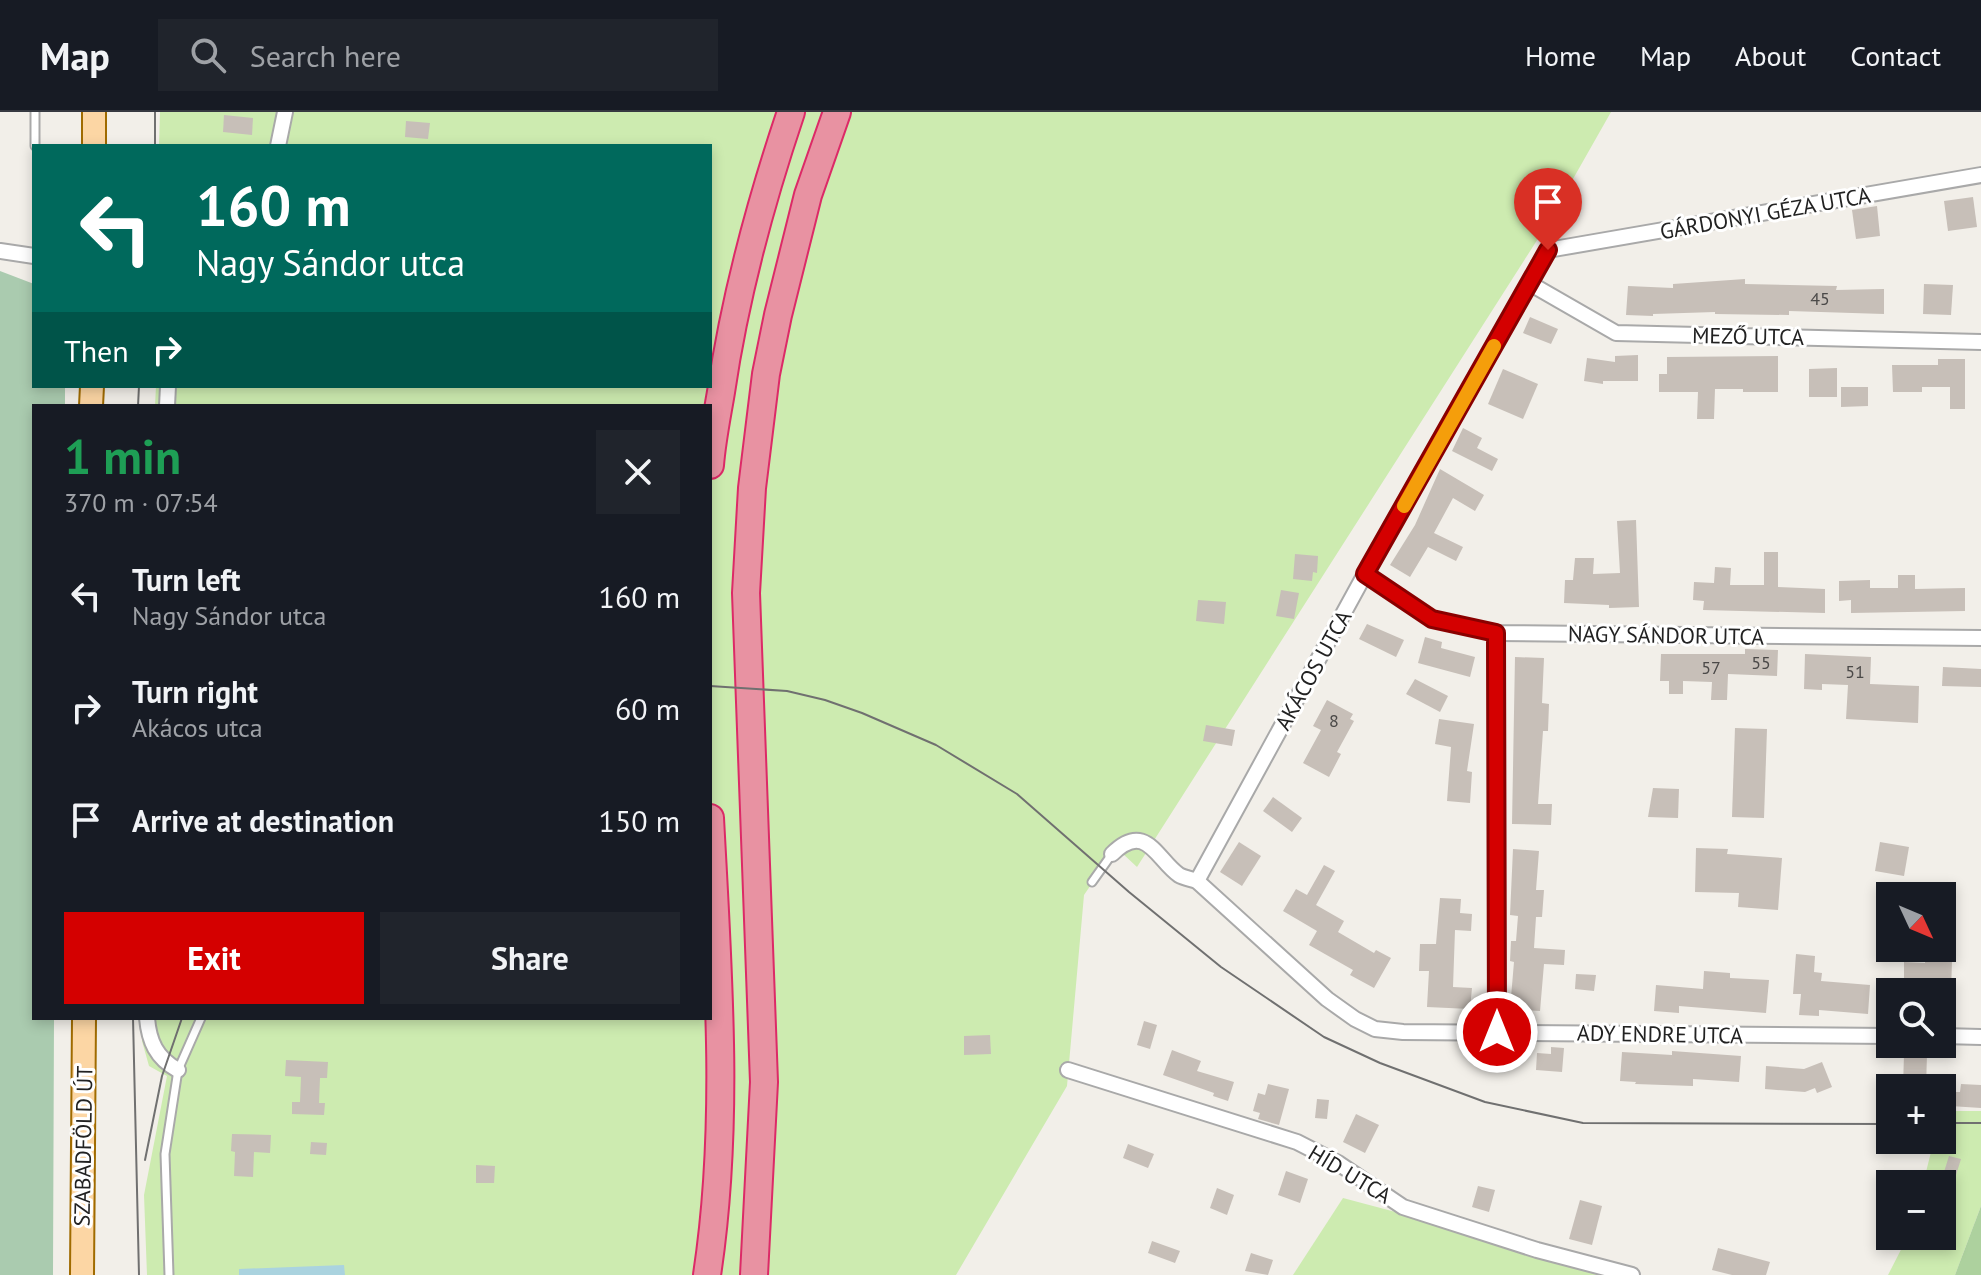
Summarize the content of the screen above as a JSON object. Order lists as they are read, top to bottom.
{
  "streets": {
    "main road": ["SZABADFÖLD ÚT"],
    "street": [
      "GÁRDONYI GÉZA UTCA",
      "MEZŐ UTCA",
      "NAGY SÁNDOR UTCA",
      "AKÁCOS UTCA",
      "ADY ENDRE UTCA",
      "HÍD UTCA"
    ]
  },
  "crossings": [
    ["GÁRDONYI GÉZA UTCA", "AKÁCOS UTCA"],
    ["MEZŐ UTCA", "AKÁCOS UTCA"],
    ["NAGY SÁNDOR UTCA", "AKÁCOS UTCA"],
    ["AKÁCOS UTCA", "ADY ENDRE UTCA"]
  ],
  "house_numbers": [
    "45",
    "55",
    "57",
    "51",
    "8"
  ],
  "north": "bottom right",
  "page": {
    "header": "Map",
    "search": "Search here",
    "nav": [
      "Home",
      "Map",
      "About",
      "Contact"
    ],
    "turn": ["160 m", "Nagy Sándor utca"],
    "then": "Then",
    "heading": ["1 min", "370 m · 07:54"],
    "list": [
      {
        "name": "Turn left",
        "note": "Nagy Sándor utca",
        "value": "160 m"
      },
      {
        "name": "Turn right",
        "note": "Akácos utca",
        "value": "60 m"
      },
      {
        "name": "Arrive at destination",
        "value": "150 m"
      }
    ],
    "map_buttons": ["+", "−"],
    "buttons": ["Exit", "Share"]
  }
}
